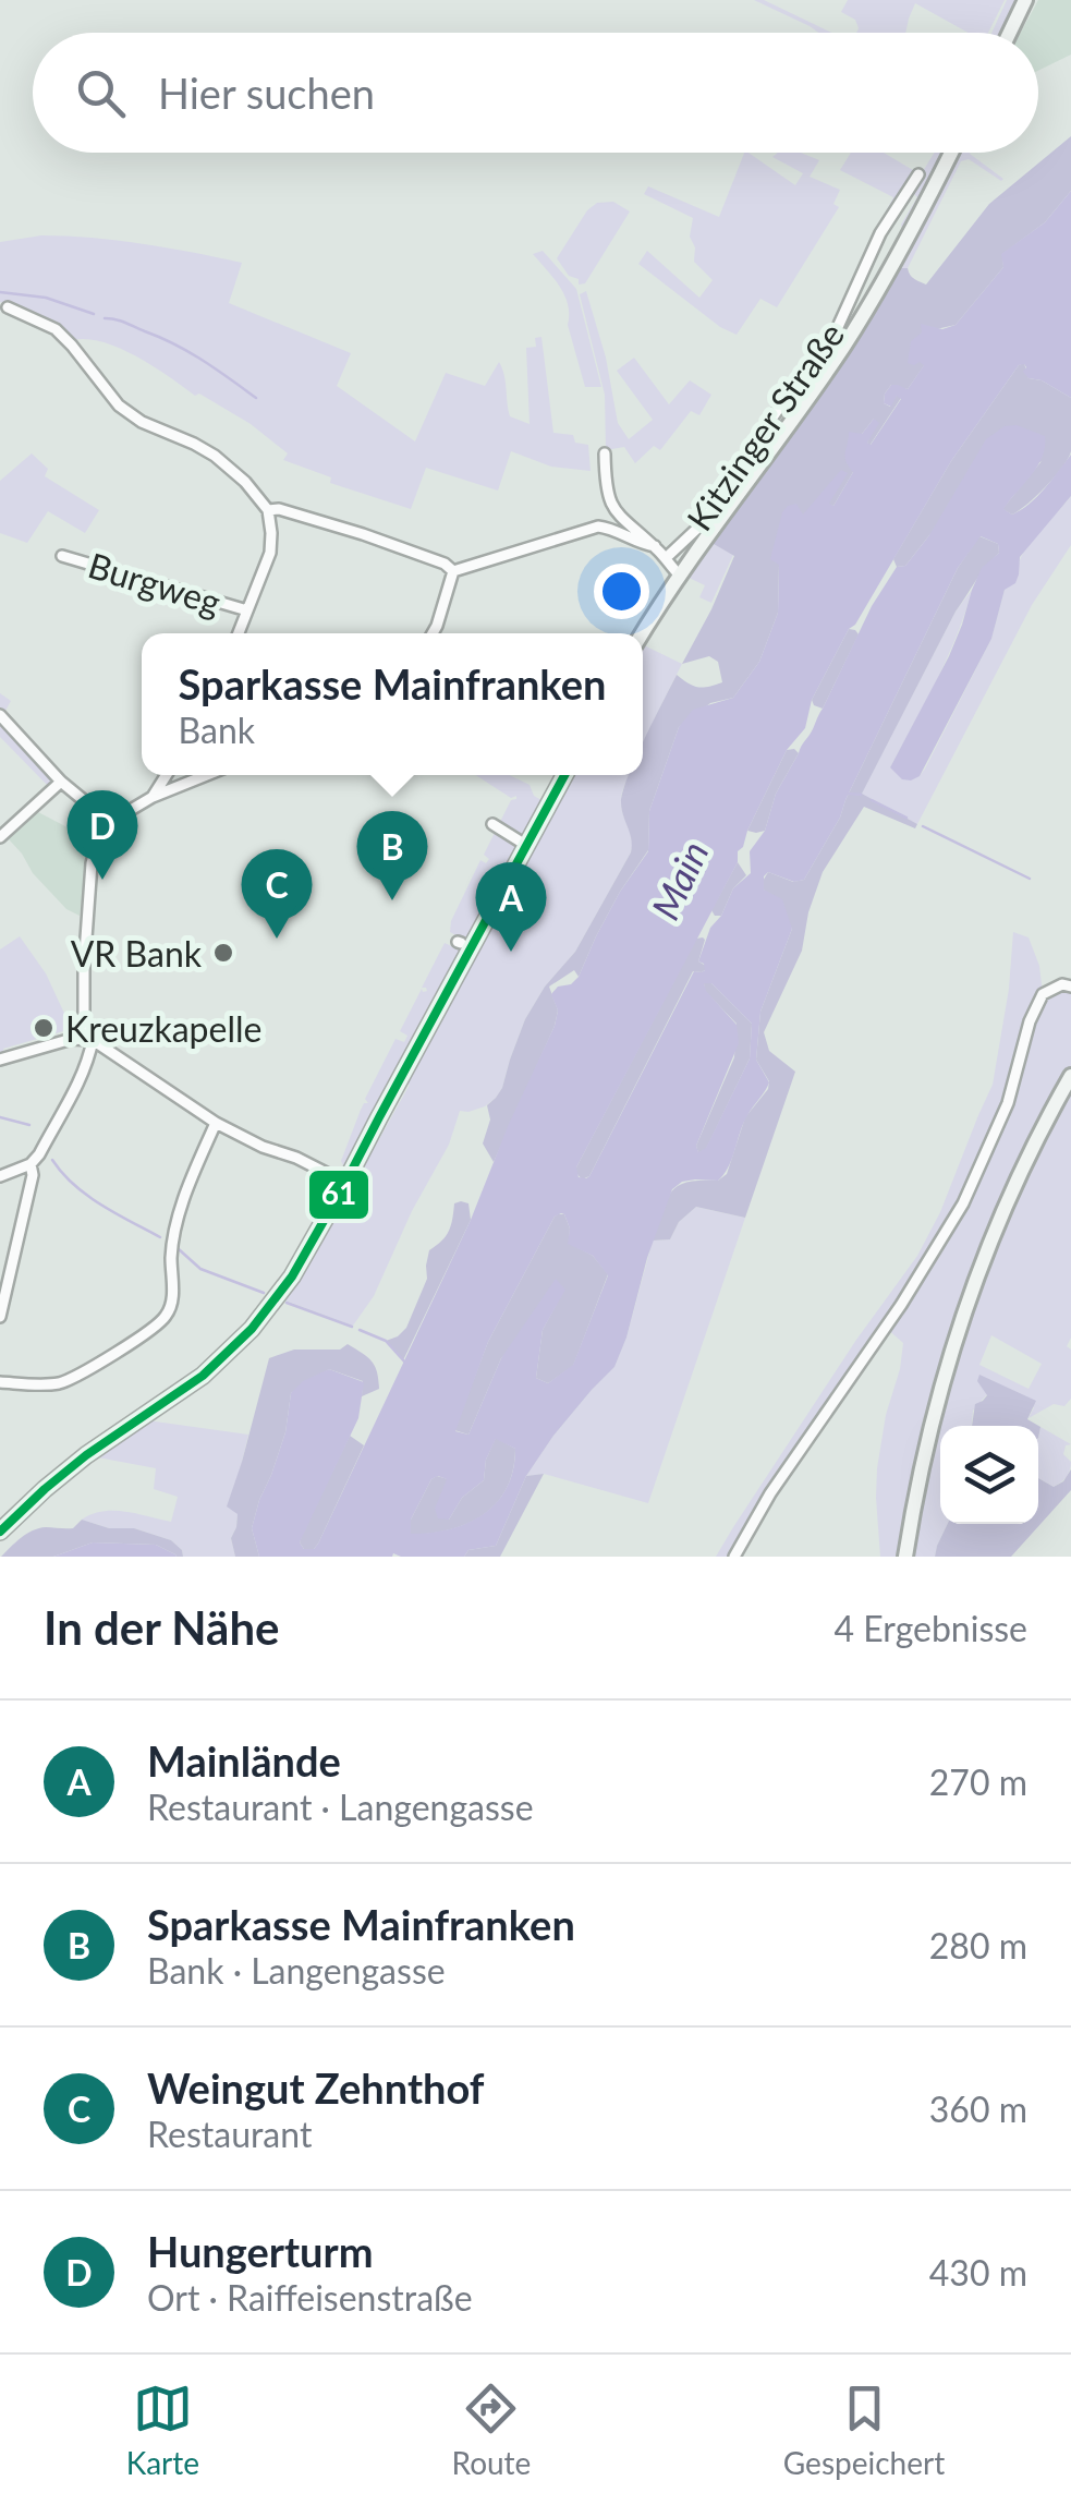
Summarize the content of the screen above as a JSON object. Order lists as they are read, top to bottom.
{
  "streets": {
    "street": ["Kitzinger Straße", "Burgweg"]
  },
  "water": ["Main"],
  "places": ["VR Bank", "Kreuzkapelle"],
  "lines": ["transit line 61"],
  "page": {
    "search": "Hier suchen",
    "popup": ["Sparkasse Mainfranken", "Bank"],
    "pins": [
      "D",
      "B",
      "C",
      "A"
    ],
    "heading": ["In der Nähe", "4 Ergebnisse"],
    "list": [
      {
        "mark": "A",
        "name": "Mainlände",
        "note": "Restaurant · Langengasse",
        "value": "270 m"
      },
      {
        "mark": "B",
        "name": "Sparkasse Mainfranken",
        "note": "Bank · Langengasse",
        "value": "280 m"
      },
      {
        "mark": "C",
        "name": "Weingut Zehnthof",
        "note": "Restaurant",
        "value": "360 m"
      },
      {
        "mark": "D",
        "name": "Hungerturm",
        "note": "Ort · Raiffeisenstraße",
        "value": "430 m"
      }
    ],
    "nav": ["Karte", "Route", "Gespeichert"]
  }
}
